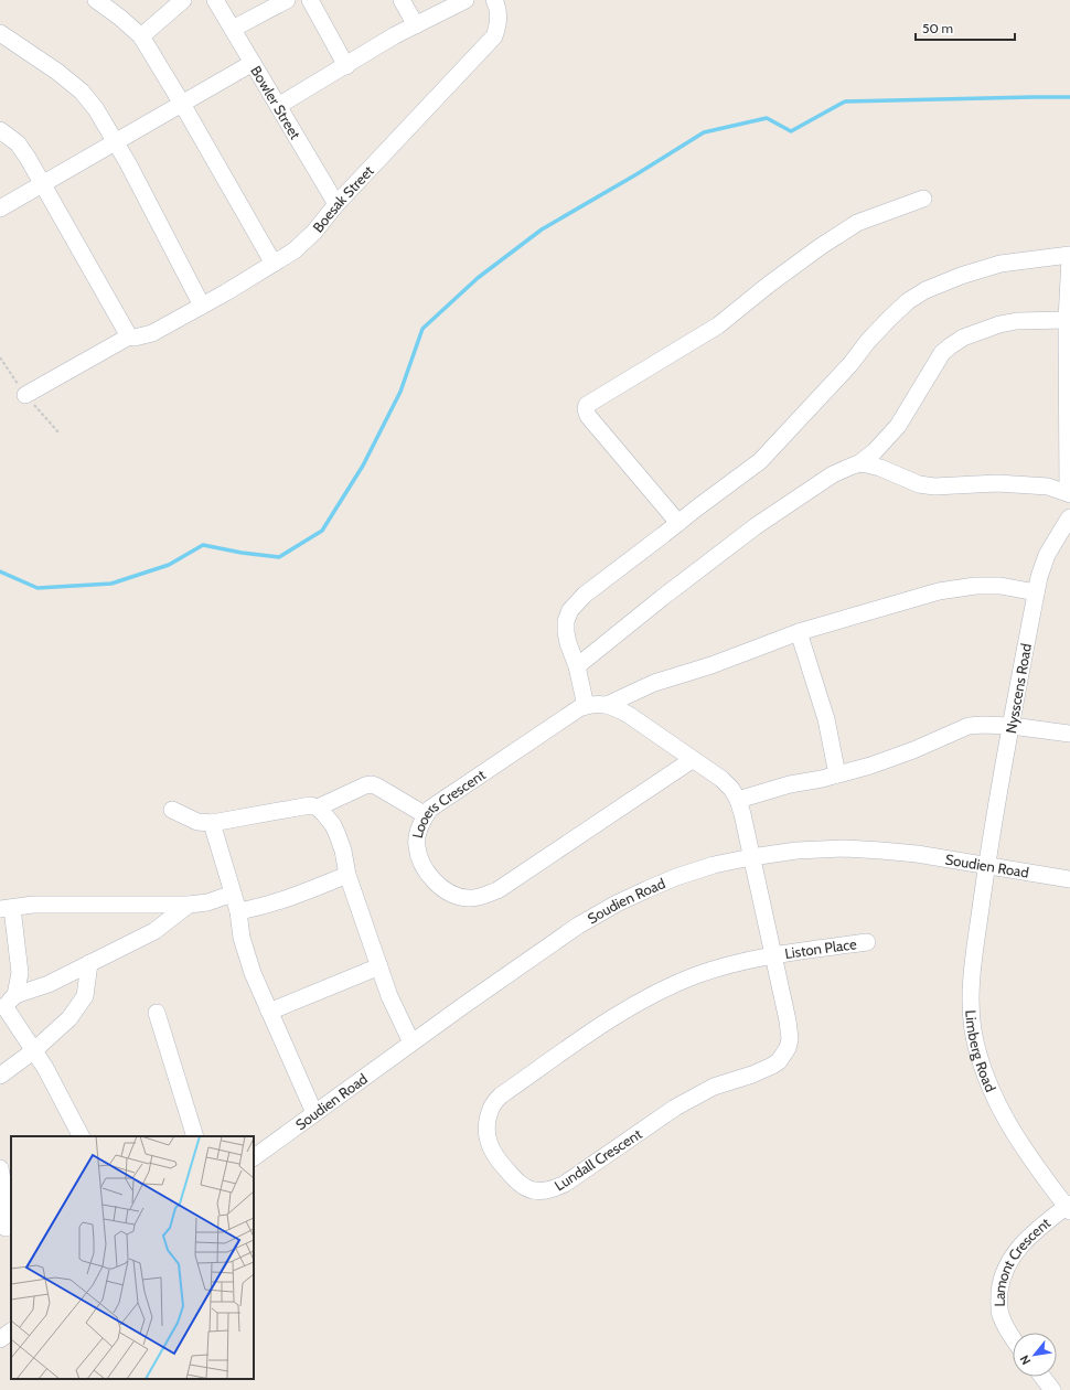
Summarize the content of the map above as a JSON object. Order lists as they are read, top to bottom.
{
  "streets": {
    "street": [
      "Bowler Street",
      "Boesak Street",
      "Nysscens Road",
      "Looers Crescent",
      "Soudien Road",
      "Liston Place",
      "Limberg Road",
      "Lundall Crescent",
      "Lamont Crescent"
    ]
  },
  "crossings": [
    ["Bowler Street", "Boesak Street"],
    ["Nysscens Road", "Soudien Road"],
    ["Nysscens Road", "Limberg Road"],
    ["Looers Crescent", "Soudien Road"],
    ["Looers Crescent", "Lundall Crescent"],
    ["Soudien Road", "Limberg Road"],
    ["Soudien Road", "Lundall Crescent"],
    ["Liston Place", "Lundall Crescent"],
    ["Limberg Road", "Lamont Crescent"]
  ],
  "scale_bar": "50 m",
  "north": "bottom left"
}
